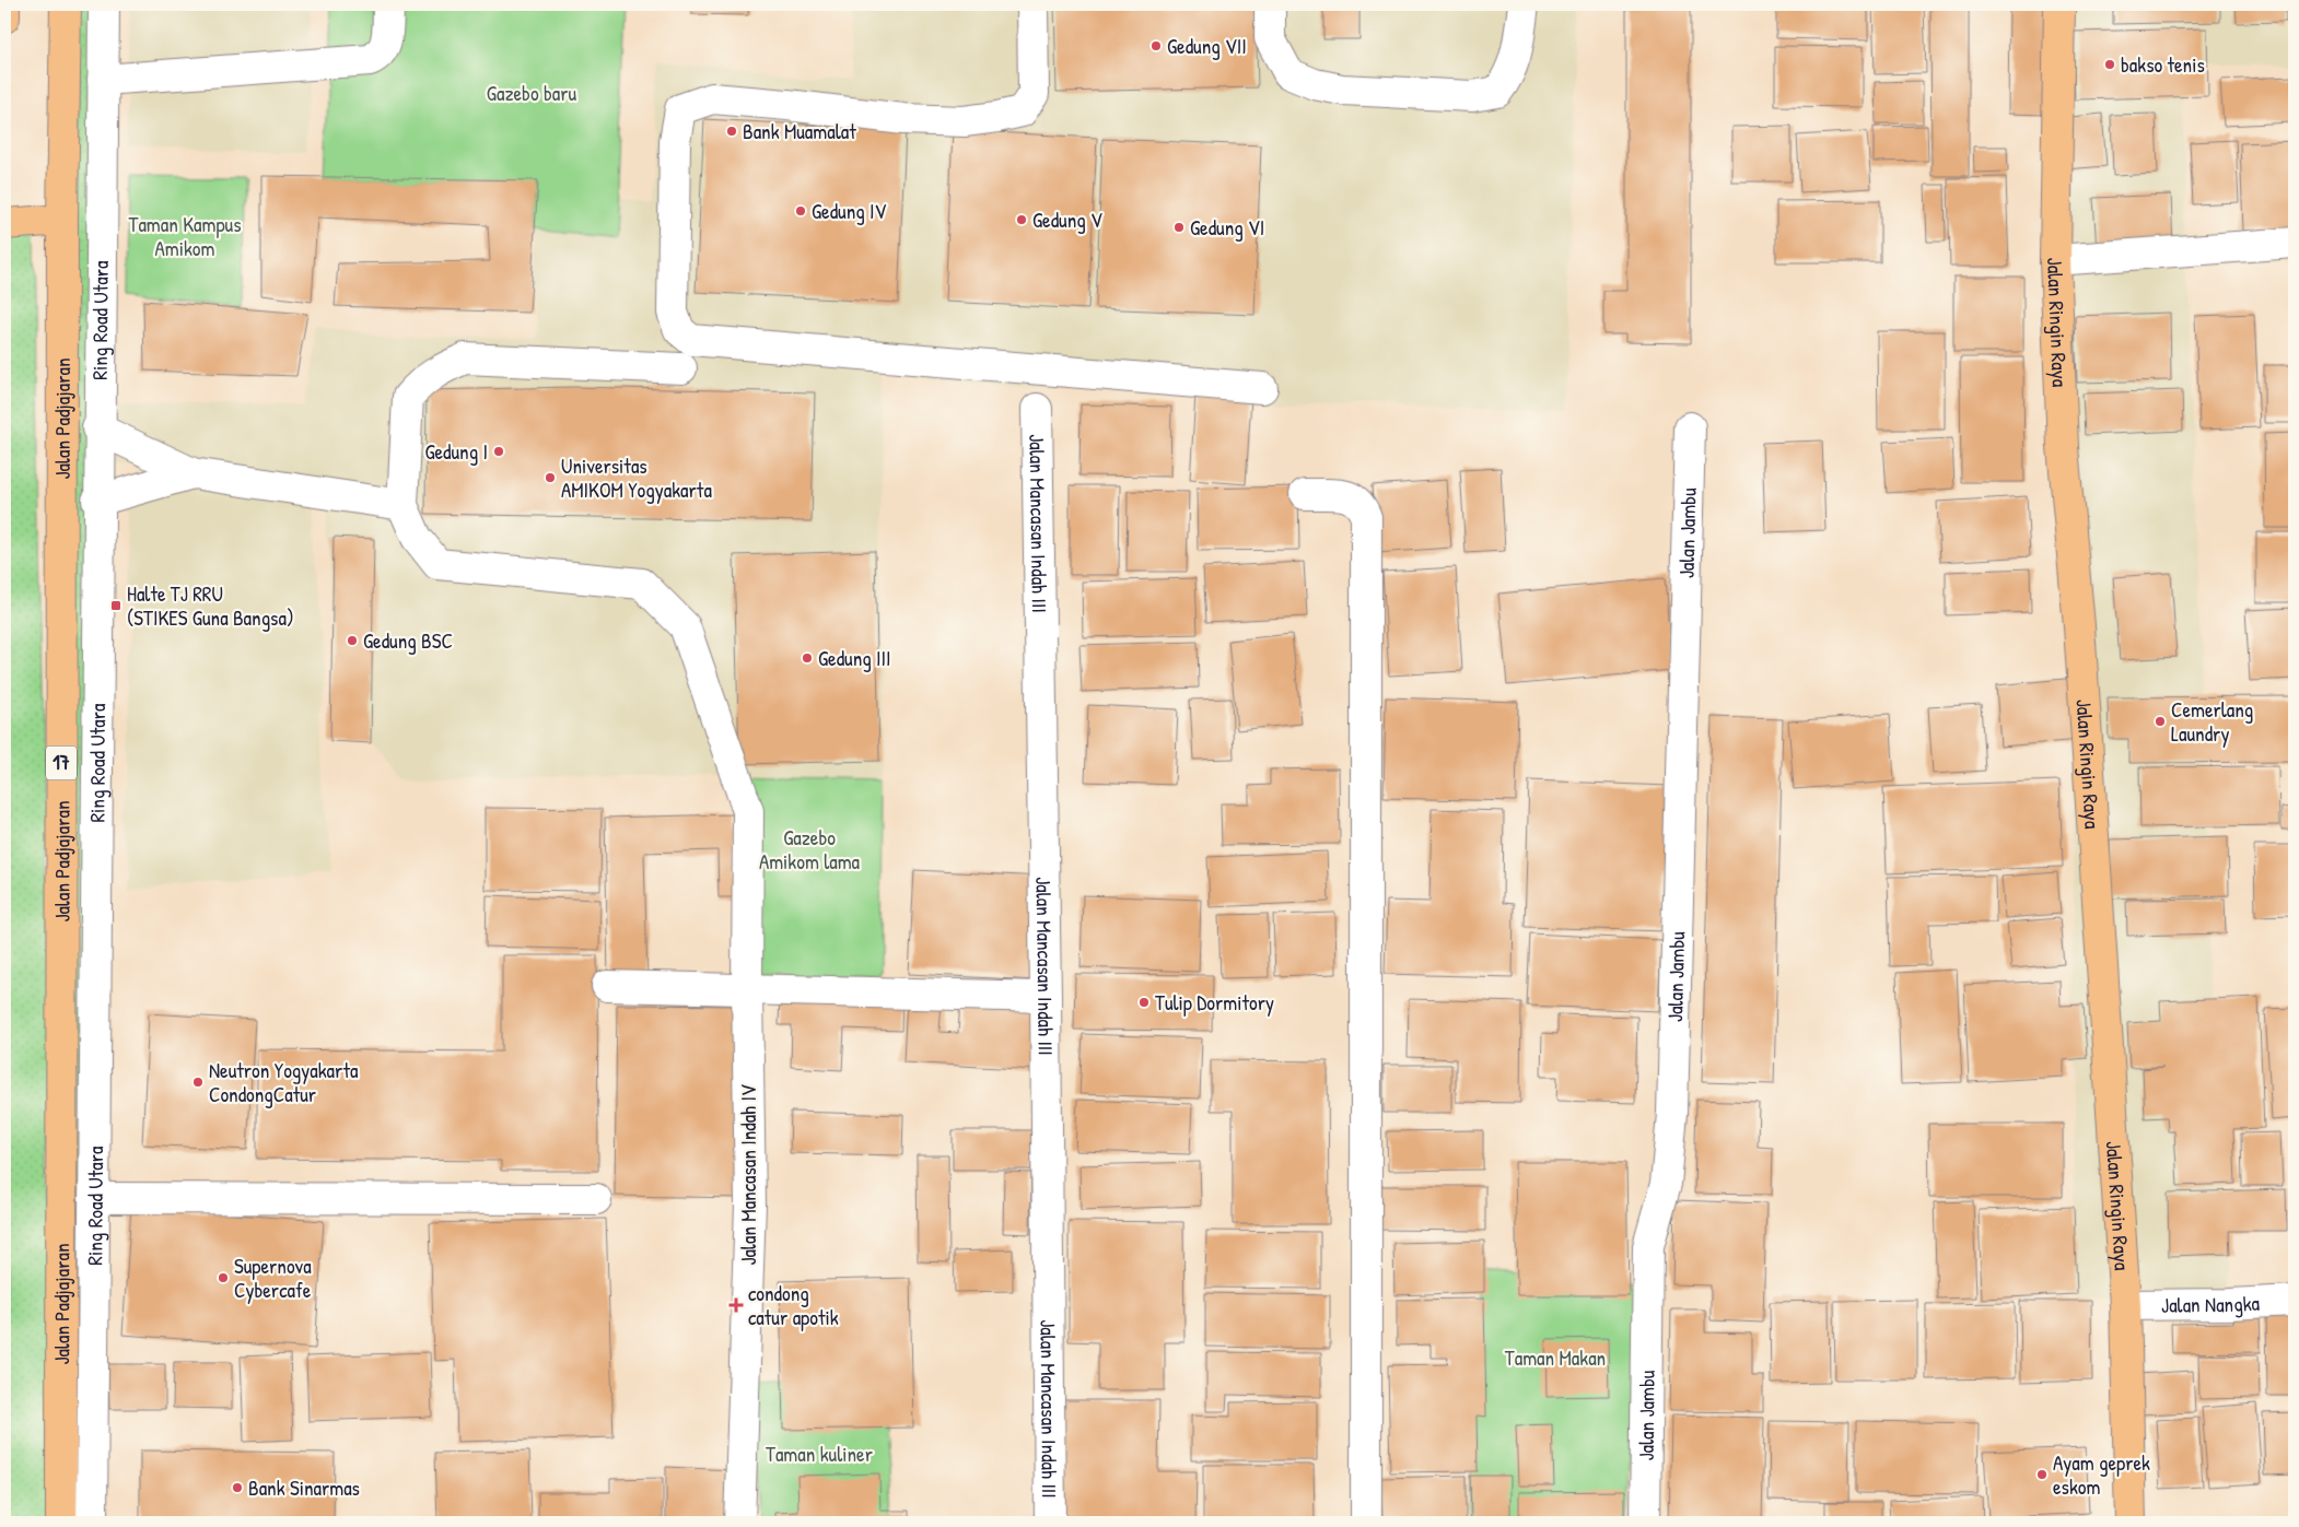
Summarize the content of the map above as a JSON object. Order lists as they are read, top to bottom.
{
  "streets": {
    "main road": ["Jalan Ringin Raya", "Jalan Padjajaran", "17"],
    "street": [
      "Ring Road Utara",
      "Jalan Mancasan Indah III",
      "Jalan Jambu",
      "Jalan Mancasan Indah IV",
      "Jalan Nangka"
    ]
  },
  "crossings": [
    ["Jalan Ringin Raya", "Jalan Nangka"]
  ],
  "parks": [
    "Gazebo baru",
    "Taman Kampus Amikom",
    "Gazebo Amikom lama",
    "Taman Makan",
    "Taman kuliner"
  ],
  "places": {
    "other": [
      "Gedung VII",
      "bakso tenis",
      "Bank Muamalat",
      "Gedung IV",
      "Gedung V",
      "Gedung VI",
      "Gedung I",
      "Universitas AMIKOM Yogyakarta",
      "Gedung BSC",
      "Gedung III",
      "Cemerlang Laundry",
      "Tulip Dormitory",
      "Neutron Yogyakarta CondongCatur",
      "Supernova Cybercafe",
      "Ayam geprek eskom",
      "Bank Sinarmas"
    ],
    "transit": ["Halte TJ RRU (STIKES Guna Bangsa)"],
    "health": ["condong catur apotik"]
  }
}
